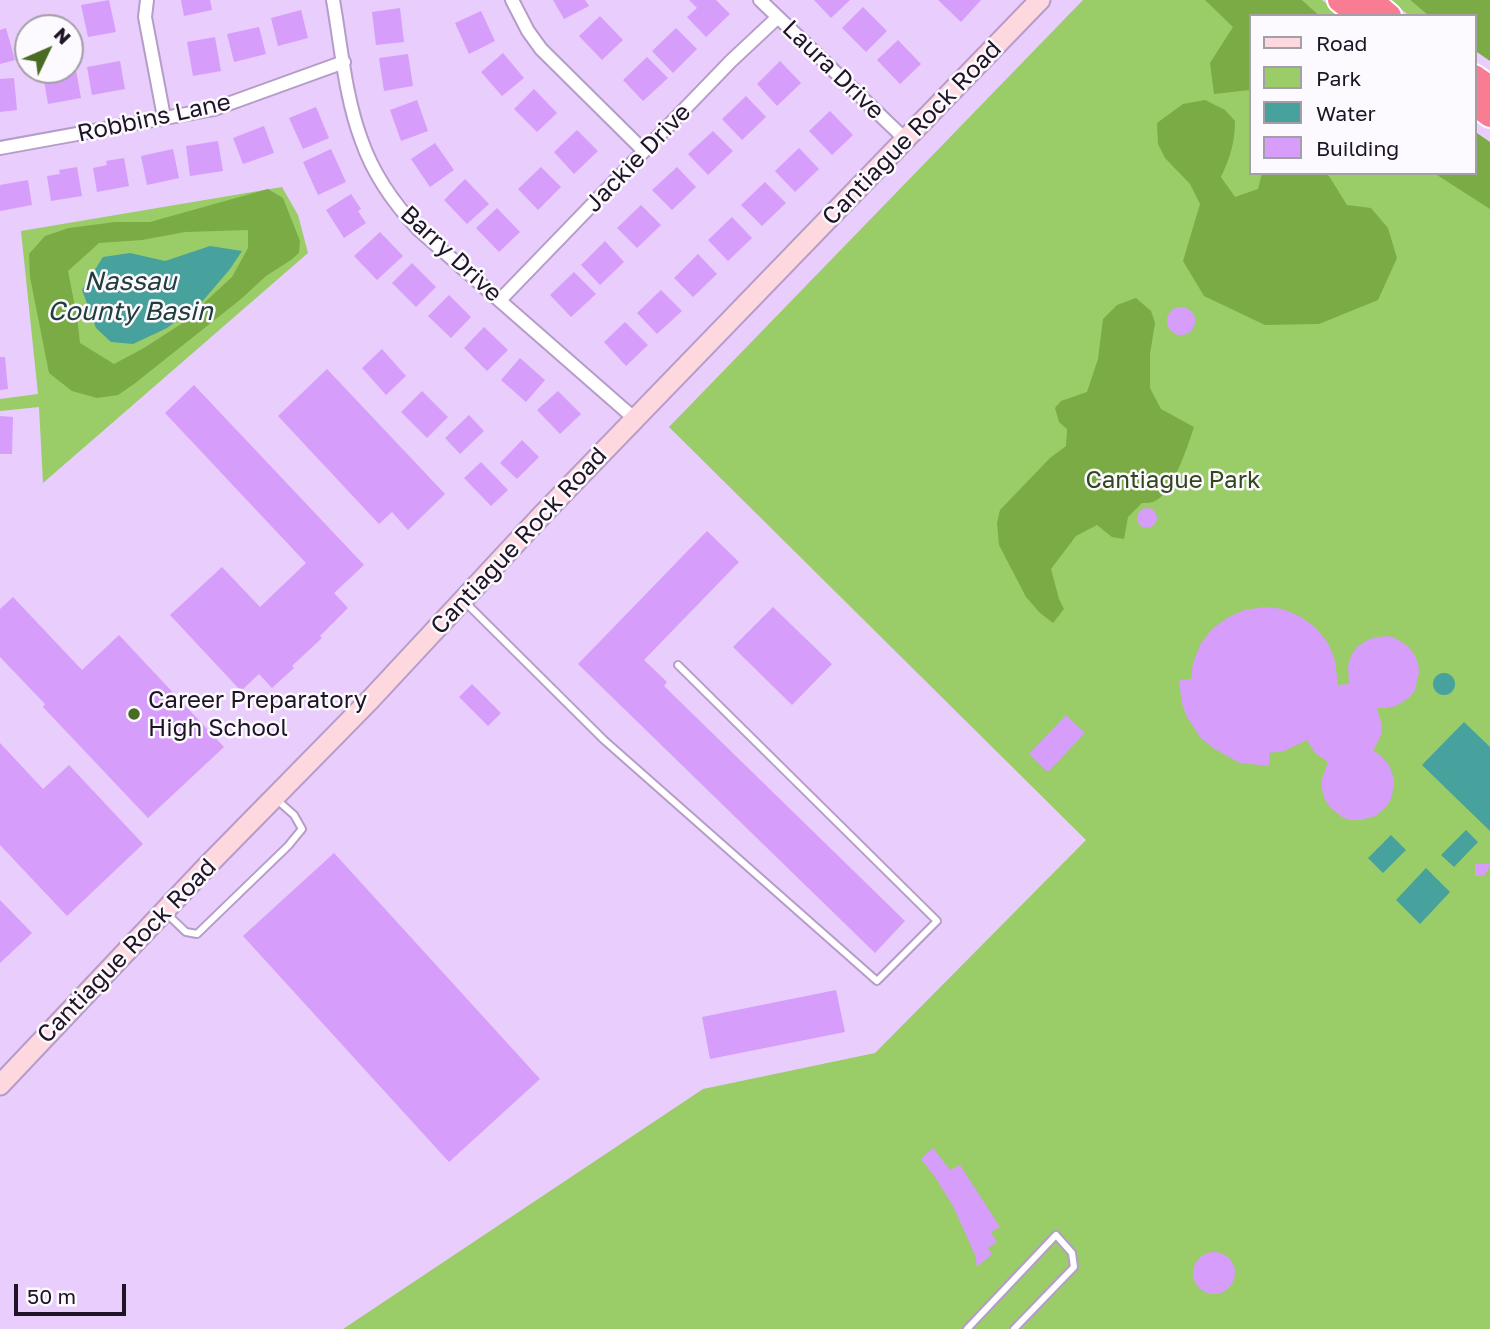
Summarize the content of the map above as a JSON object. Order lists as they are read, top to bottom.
{
  "streets": {
    "main road": ["Cantiague Rock Road"],
    "street": [
      "Laura Drive",
      "Robbins Lane",
      "Jackie Drive",
      "Barry Drive"
    ]
  },
  "crossings": [
    ["Laura Drive", "Cantiague Rock Road"],
    ["Laura Drive", "Jackie Drive"],
    ["Robbins Lane", "Barry Drive"],
    ["Cantiague Rock Road", "Barry Drive"],
    ["Jackie Drive", "Barry Drive"]
  ],
  "water": ["Nassau County Basin"],
  "parks": ["Cantiague Park"],
  "places": ["Career Preparatory High School"],
  "legend": [
    "Road",
    "Park",
    "Water",
    "Building"
  ],
  "scale_bar": "50 m",
  "north": "top right"
}
